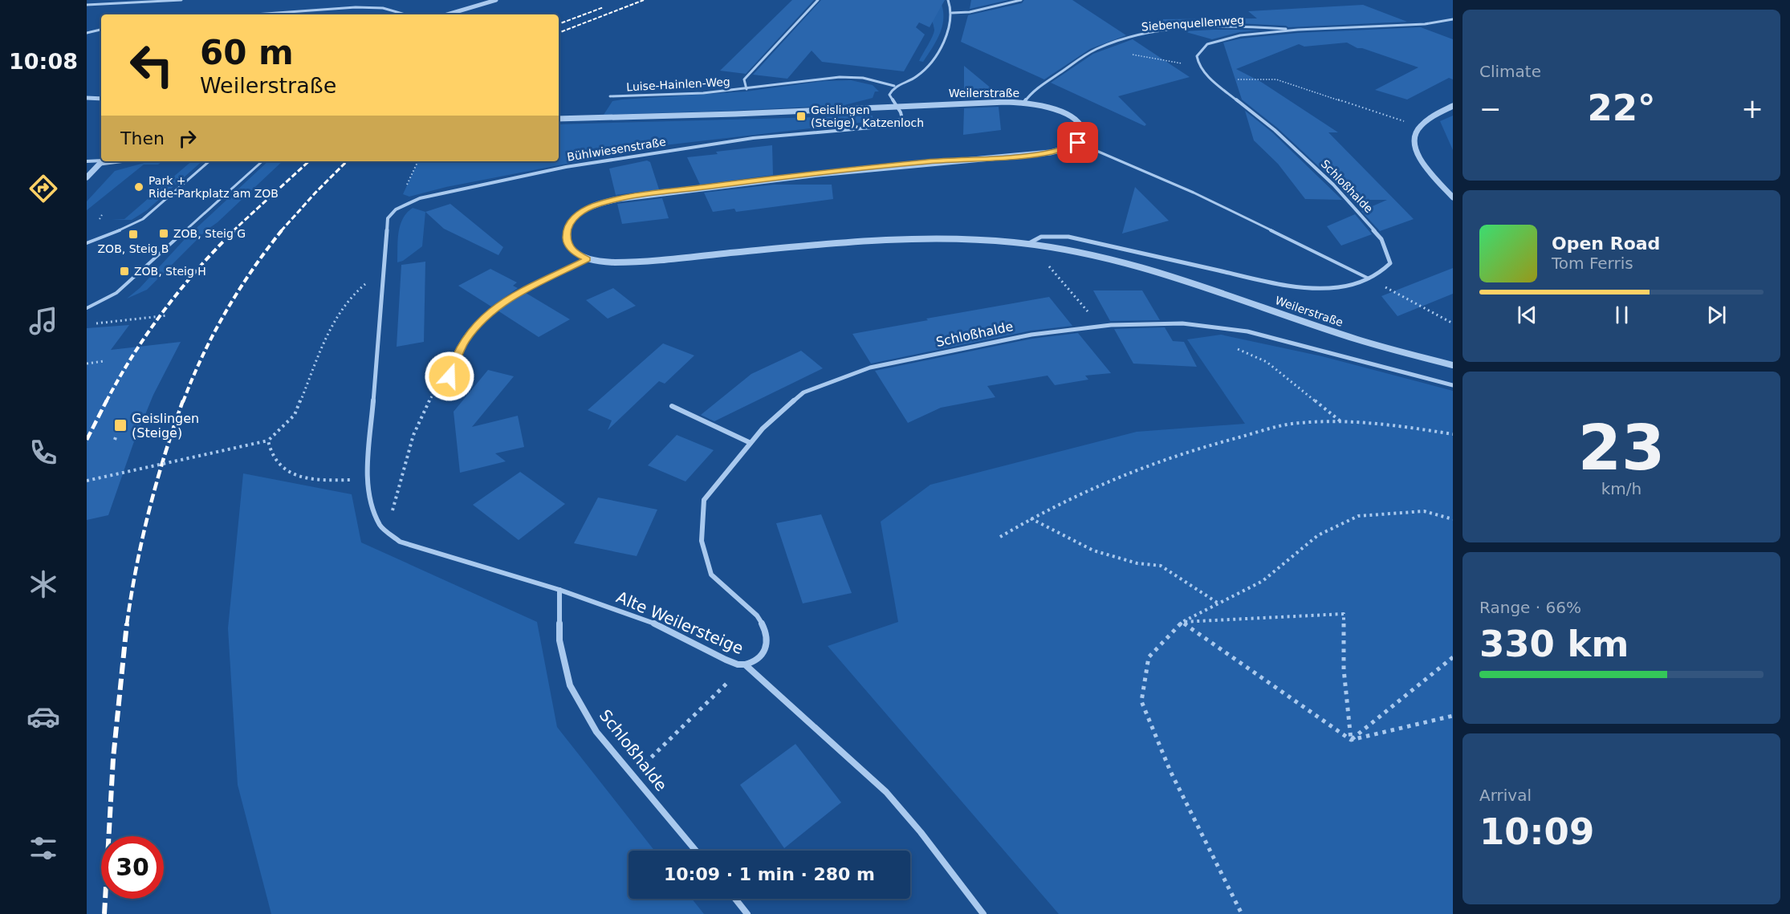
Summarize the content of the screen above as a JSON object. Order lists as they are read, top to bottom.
{
  "streets": {
    "street": [
      "Siebenquellenweg",
      "Luise-Hainlen-Weg",
      "Weilerstraße",
      "Bühlwiesenstraße",
      "Schloßhalde",
      "Alte Weilersteige"
    ]
  },
  "crossings": [
    ["Siebenquellenweg", "Weilerstraße"],
    ["Siebenquellenweg", "Schloßhalde"],
    ["Weilerstraße", "Bühlwiesenstraße"],
    ["Weilerstraße", "Schloßhalde"],
    ["Schloßhalde", "Alte Weilersteige"]
  ],
  "places": {
    "transit": [
      "Geislingen (Steige), Katzenloch",
      "ZOB, Steig G",
      "ZOB, Steig B",
      "ZOB, Steig H",
      "Geislingen (Steige)"
    ],
    "other": ["Park + Ride-Parkplatz am ZOB"]
  },
  "page": {
    "tabs": "10:08",
    "tile": [
      "Climate",
      ["23", "km/h"],
      ["Range · 66%", "330 km"],
      ["Arrival", "10:09"]
    ],
    "turn": ["60 m", "Weilerstraße"],
    "heat": ["−", "22°", "+"],
    "then": "Then",
    "song": ["Open Road", "Tom Ferris"],
    "limit": "30",
    "trip": "10:09 · 1 min · 280 m"
  }
}
